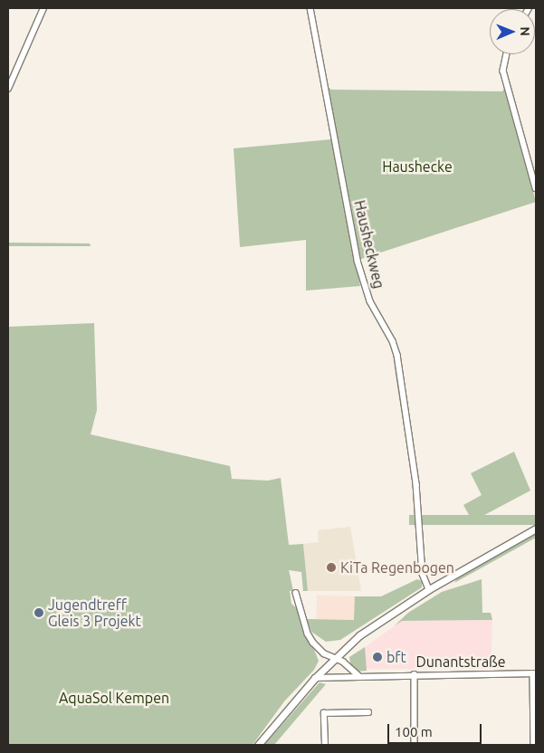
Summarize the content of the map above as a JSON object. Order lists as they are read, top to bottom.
{
  "streets": {
    "street": ["Hausheckweg", "Dunantstraße"]
  },
  "parks": ["Haushecke", "AquaSol Kempen"],
  "places": ["KiTa Regenbogen", "Jugendtreff Gleis 3 Projekt", "bft"],
  "scale_bar": "100 m",
  "north": "right"
}
